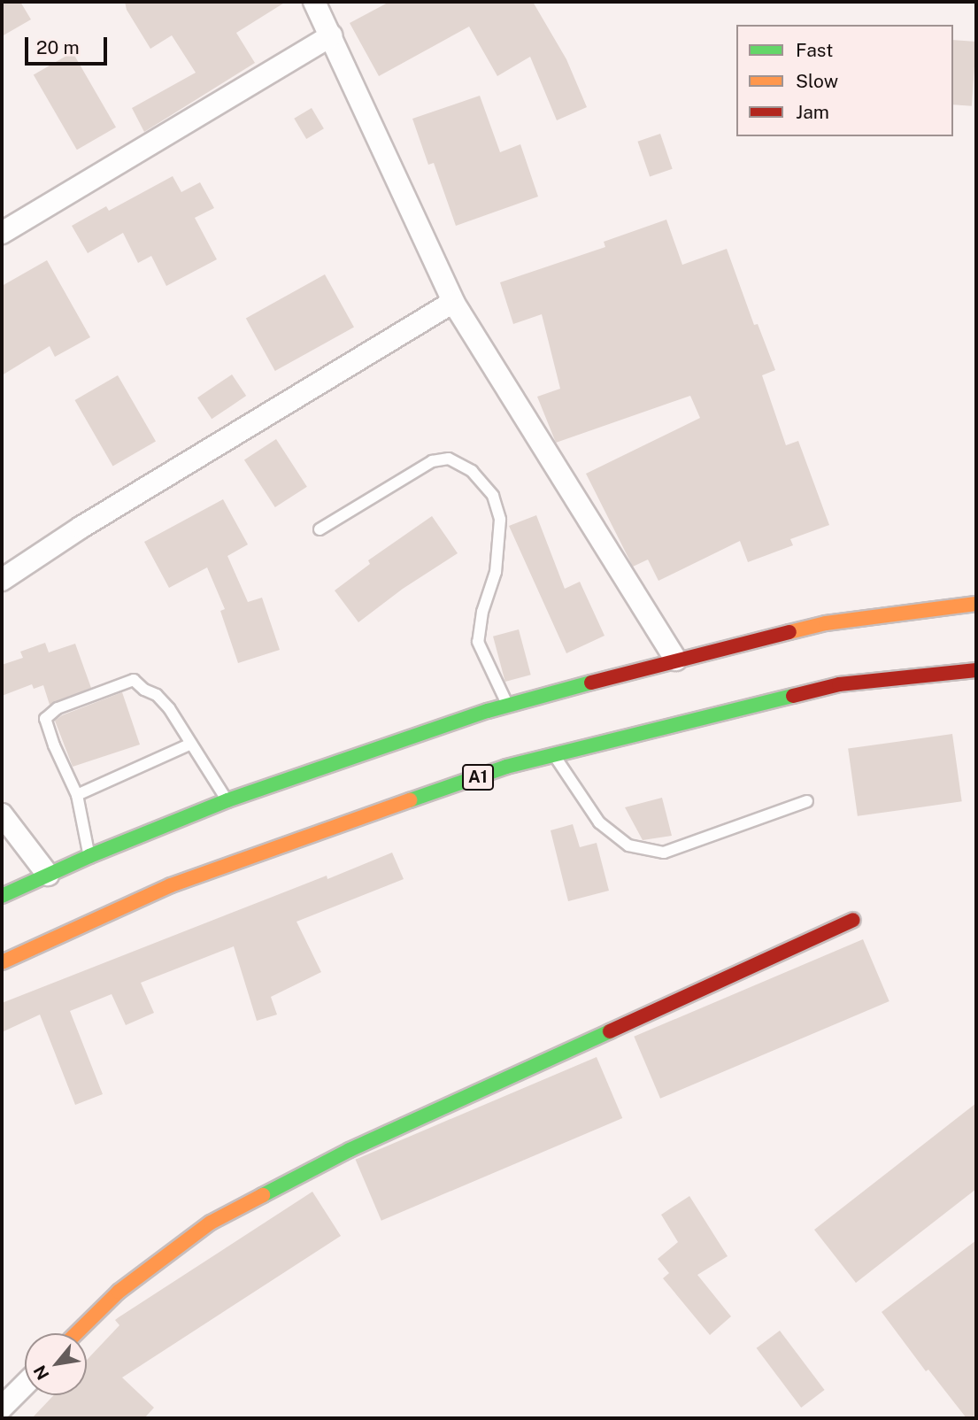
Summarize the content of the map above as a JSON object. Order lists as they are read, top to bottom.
{
  "streets": {
    "main road": ["A1"]
  },
  "legend": ["Fast", "Slow", "Jam"],
  "scale_bar": "20 m",
  "north": "bottom left"
}
